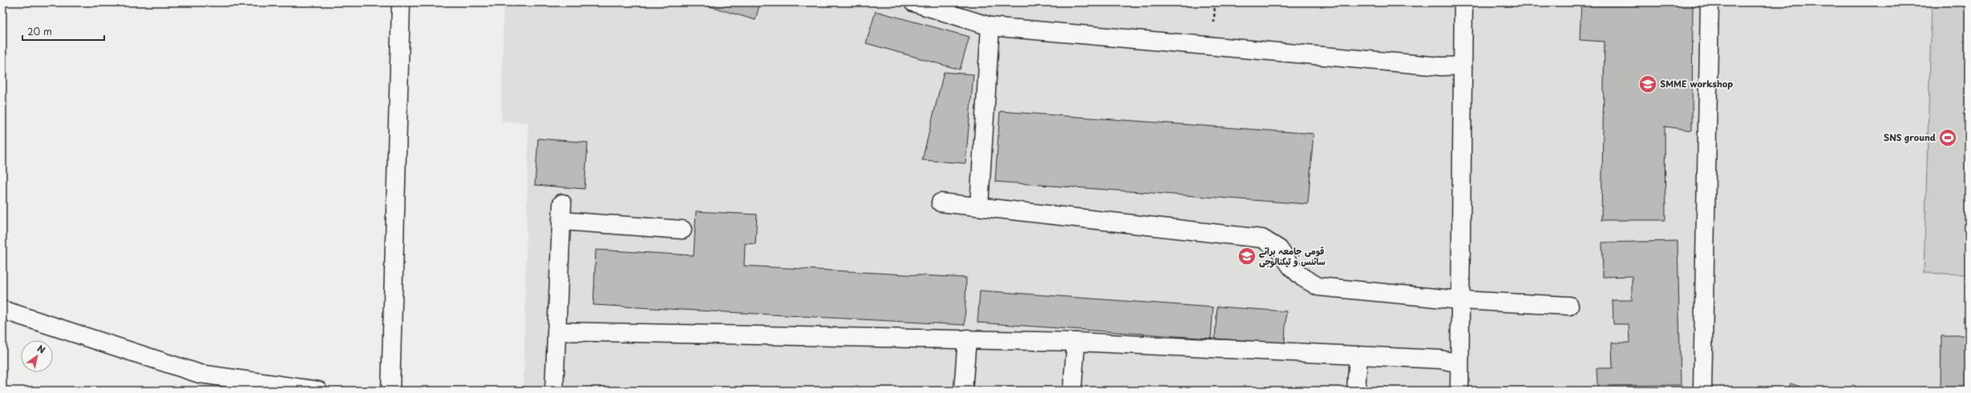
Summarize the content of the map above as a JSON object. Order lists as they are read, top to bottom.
{
  "places": {
    "school or university": ["SMME workshop", "قومی جامعہ برائے سائنس و ٹیکنالوجی"],
    "sports": ["SNS ground"]
  },
  "scale_bar": "20 m",
  "north": "top right"
}
